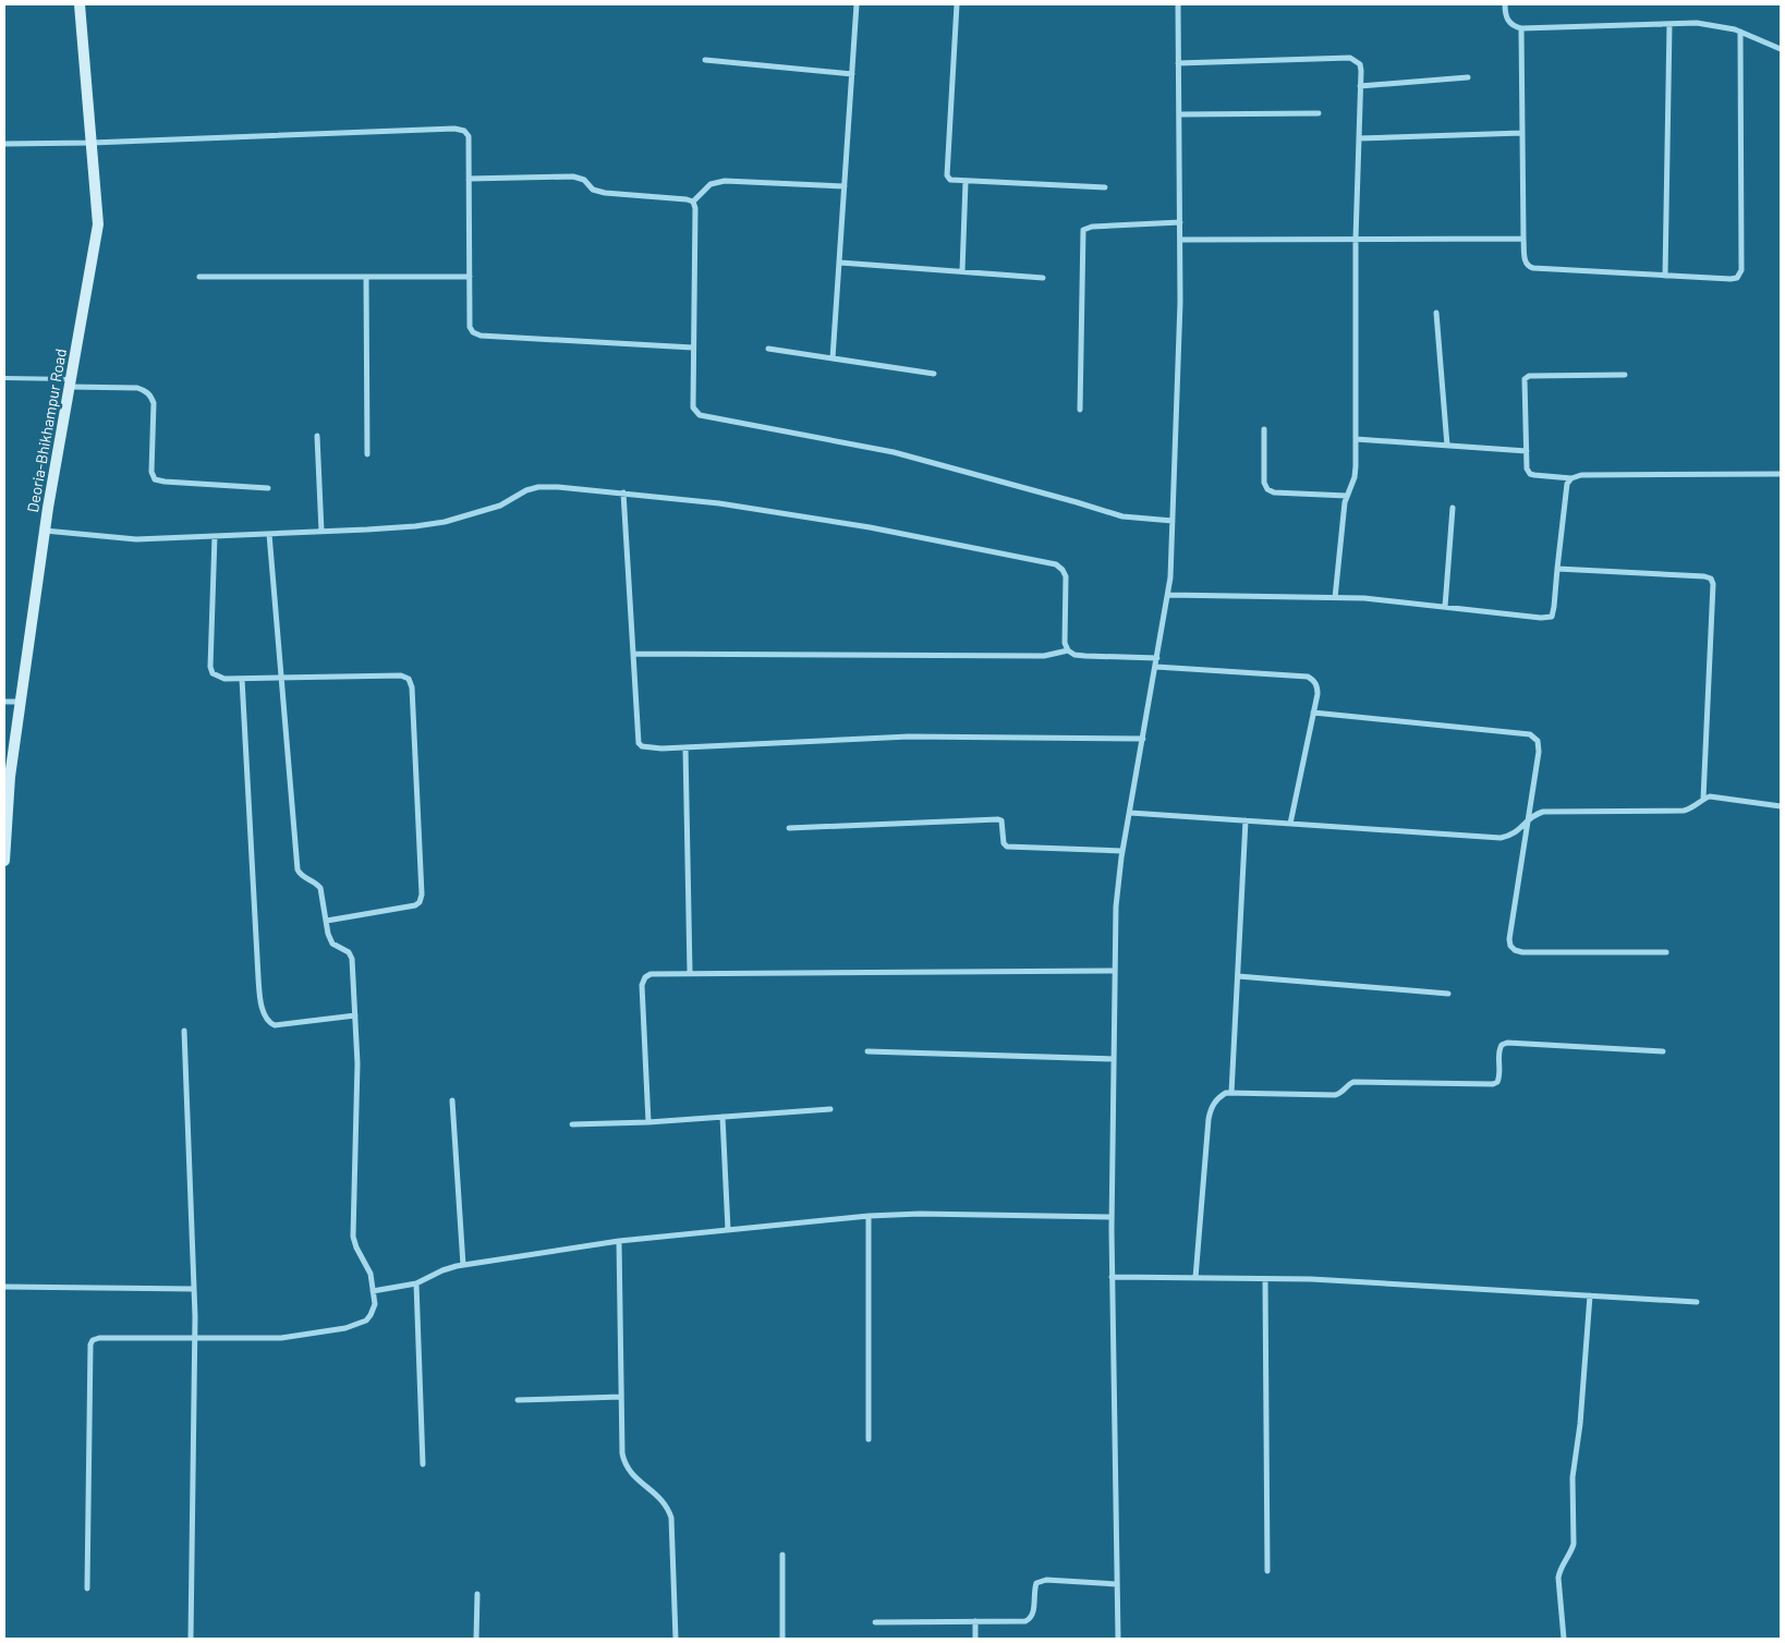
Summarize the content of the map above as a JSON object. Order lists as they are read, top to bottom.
{
  "streets": {
    "main road": ["Deoria-Bhikhampur Road"]
  }
}
